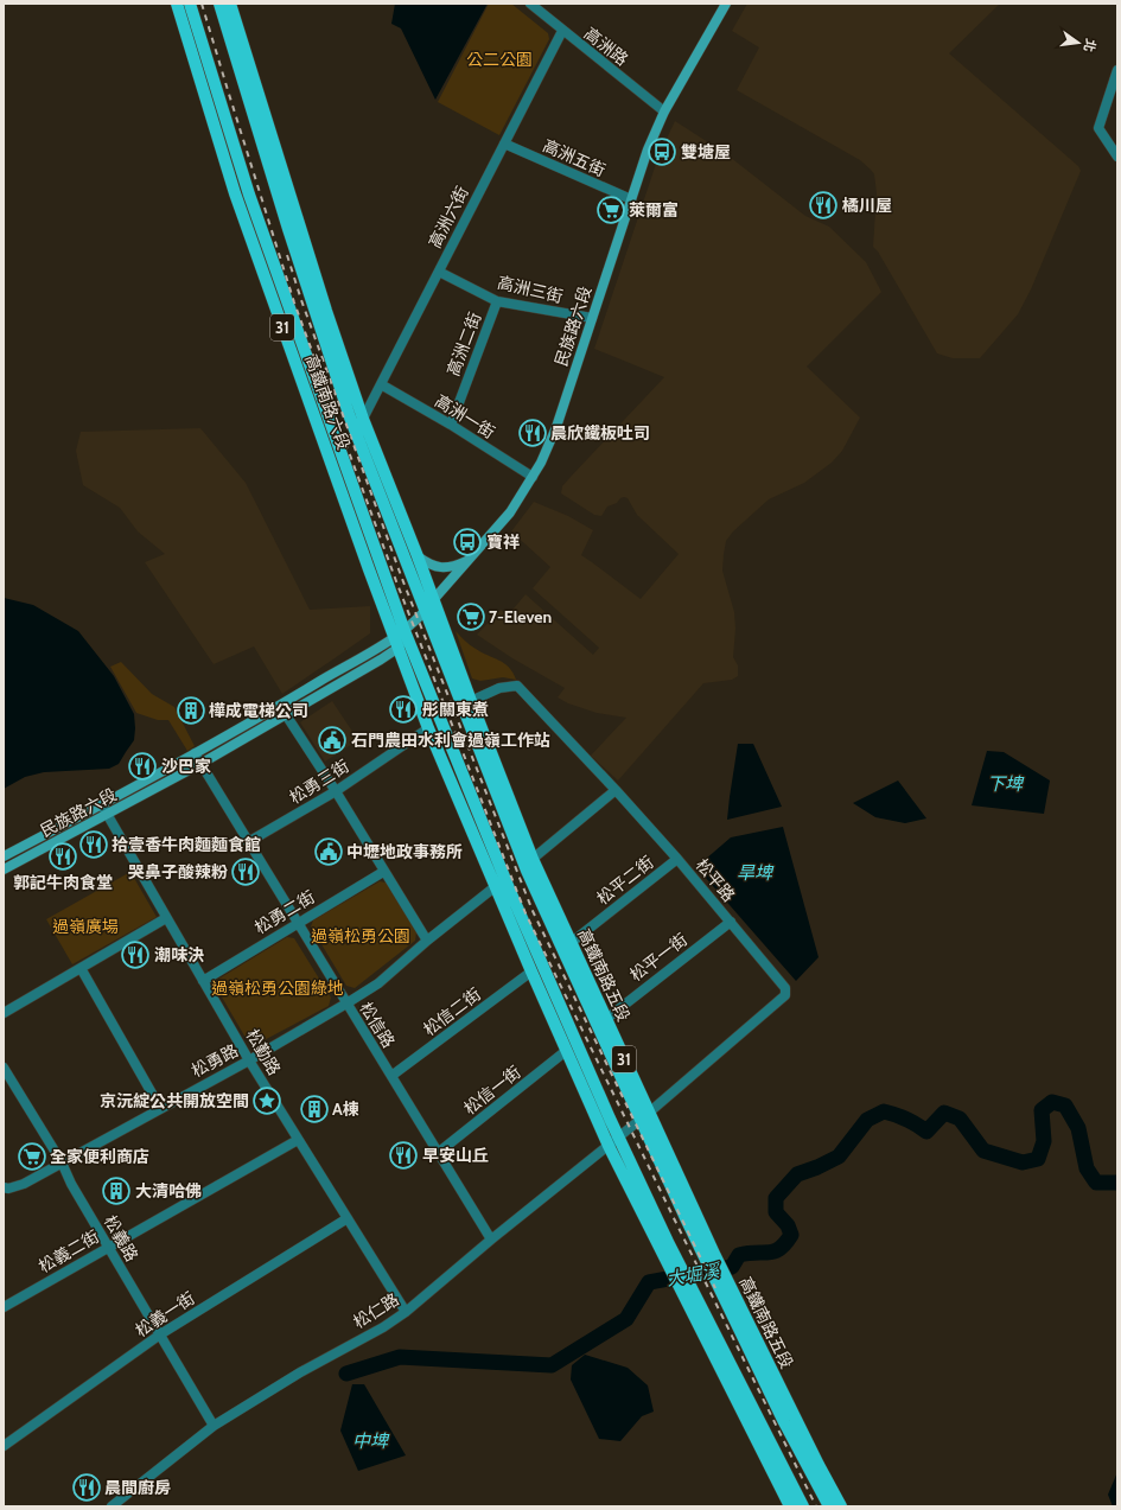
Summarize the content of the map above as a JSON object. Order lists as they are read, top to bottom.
{
  "streets": {
    "main road": [
      "民族路六段",
      "31",
      "高鐵南路六段",
      "高鐵南路五段"
    ],
    "street": [
      "高洲路",
      "高洲五街",
      "高洲六街",
      "高洲三街",
      "高洲二街",
      "高洲一街",
      "松勇三街",
      "松平二街",
      "松平路",
      "松勇二街",
      "松平一街",
      "松信二街",
      "松信路",
      "松勤路",
      "松勇路",
      "松信一街",
      "松義路",
      "松義二街",
      "松仁路",
      "松義一街"
    ]
  },
  "crossings": [
    ["高洲路", "高洲六街"],
    ["高洲路", "民族路六段"],
    ["高洲五街", "高洲六街"],
    ["高洲五街", "民族路六段"],
    ["高洲六街", "高洲三街"],
    ["高洲六街", "高鐵南路六段"],
    ["高洲六街", "高洲一街"],
    ["高洲三街", "民族路六段"],
    ["高洲三街", "高洲二街"],
    ["民族路六段", "31"],
    ["民族路六段", "高鐵南路六段"],
    ["民族路六段", "高洲一街"],
    ["民族路六段", "高鐵南路五段"],
    ["民族路六段", "松信路"],
    ["民族路六段", "松勤路"],
    ["31", "高鐵南路六段"],
    ["31", "松勇三街"],
    ["31", "松信二街"],
    ["31", "松勇路"],
    ["31", "松信一街"],
    ["31", "松仁路"],
    ["高洲二街", "高洲一街"],
    ["高鐵南路六段", "高鐵南路五段"],
    ["松勇三街", "松信路"],
    ["松平二街", "松平路"],
    ["松平二街", "高鐵南路五段"],
    ["松平路", "松平一街"],
    ["松平路", "高鐵南路五段"],
    ["松平路", "松仁路"],
    ["松勇二街", "松信路"],
    ["松勇二街", "松勤路"],
    ["松平一街", "高鐵南路五段"],
    ["高鐵南路五段", "松仁路"],
    ["松信二街", "松信路"],
    ["松信路", "松勇路"],
    ["松信路", "松信一街"],
    ["松信路", "松仁路"],
    ["松勤路", "松勇路"],
    ["松勤路", "松義二街"],
    ["松勤路", "松仁路"],
    ["松勤路", "松義一街"],
    ["松勇路", "松義路"],
    ["松義路", "松義二街"],
    ["松義路", "松仁路"],
    ["松義路", "松義一街"]
  ],
  "water": [
    "下埤",
    "旱埤",
    "大堀溪",
    "中埤"
  ],
  "parks": [
    "公二公園",
    "過嶺廣場",
    "過嶺松勇公園",
    "過嶺松勇公園綠地"
  ],
  "places": {
    "bus stop": ["雙塘屋", "寶祥"],
    "restaurant": [
      "橘川屋",
      "晨欣鐵板吐司",
      "彤關東煮",
      "沙巴家",
      "拾壹香牛肉麵麵食館",
      "郭記牛肉食堂",
      "哭鼻子酸辣粉",
      "潮味決",
      "早安山丘",
      "晨間廚房"
    ],
    "supermarket": ["萊爾富", "7-Eleven", "全家便利商店"],
    "building": ["樺成電梯公司", "A棟", "大清哈佛"],
    "public building": ["石門農田水利會過嶺工作站", "中壢地政事務所"],
    "place": ["京沅綻公共開放空間"]
  },
  "north": "right"
}
